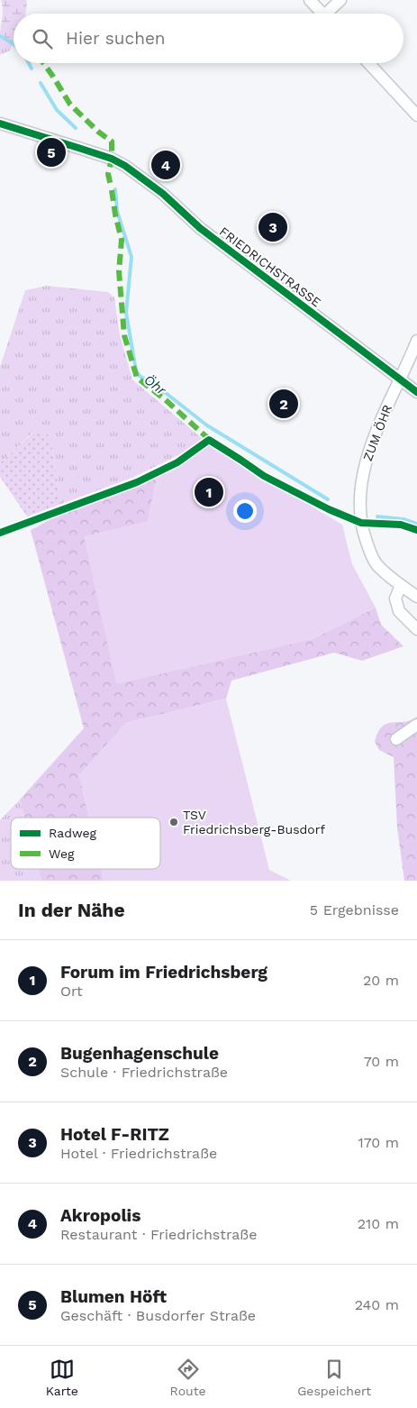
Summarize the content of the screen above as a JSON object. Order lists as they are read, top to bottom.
{
  "streets": {
    "street": ["FRIEDRICHSTRASSE", "ZUM ÖHR"]
  },
  "crossings": [
    ["FRIEDRICHSTRASSE", "ZUM ÖHR"]
  ],
  "water": ["Öhr"],
  "places": ["TSV Friedrichsberg-Busdorf"],
  "legend": ["Radweg", "Weg"],
  "page": {
    "search": "Hier suchen",
    "pins": [
      "5",
      "4",
      "3",
      "2",
      "1"
    ],
    "heading": ["In der Nähe", "5 Ergebnisse"],
    "list": [
      {
        "mark": "1",
        "name": "Forum im Friedrichsberg",
        "note": "Ort",
        "value": "20 m"
      },
      {
        "mark": "2",
        "name": "Bugenhagenschule",
        "note": "Schule · Friedrichstraße",
        "value": "70 m"
      },
      {
        "mark": "3",
        "name": "Hotel F-RITZ",
        "note": "Hotel · Friedrichstraße",
        "value": "170 m"
      },
      {
        "mark": "4",
        "name": "Akropolis",
        "note": "Restaurant · Friedrichstraße",
        "value": "210 m"
      },
      {
        "mark": "5",
        "name": "Blumen Höft",
        "note": "Geschäft · Busdorfer Straße",
        "value": "240 m"
      }
    ],
    "nav": ["Karte", "Route", "Gespeichert"]
  }
}
